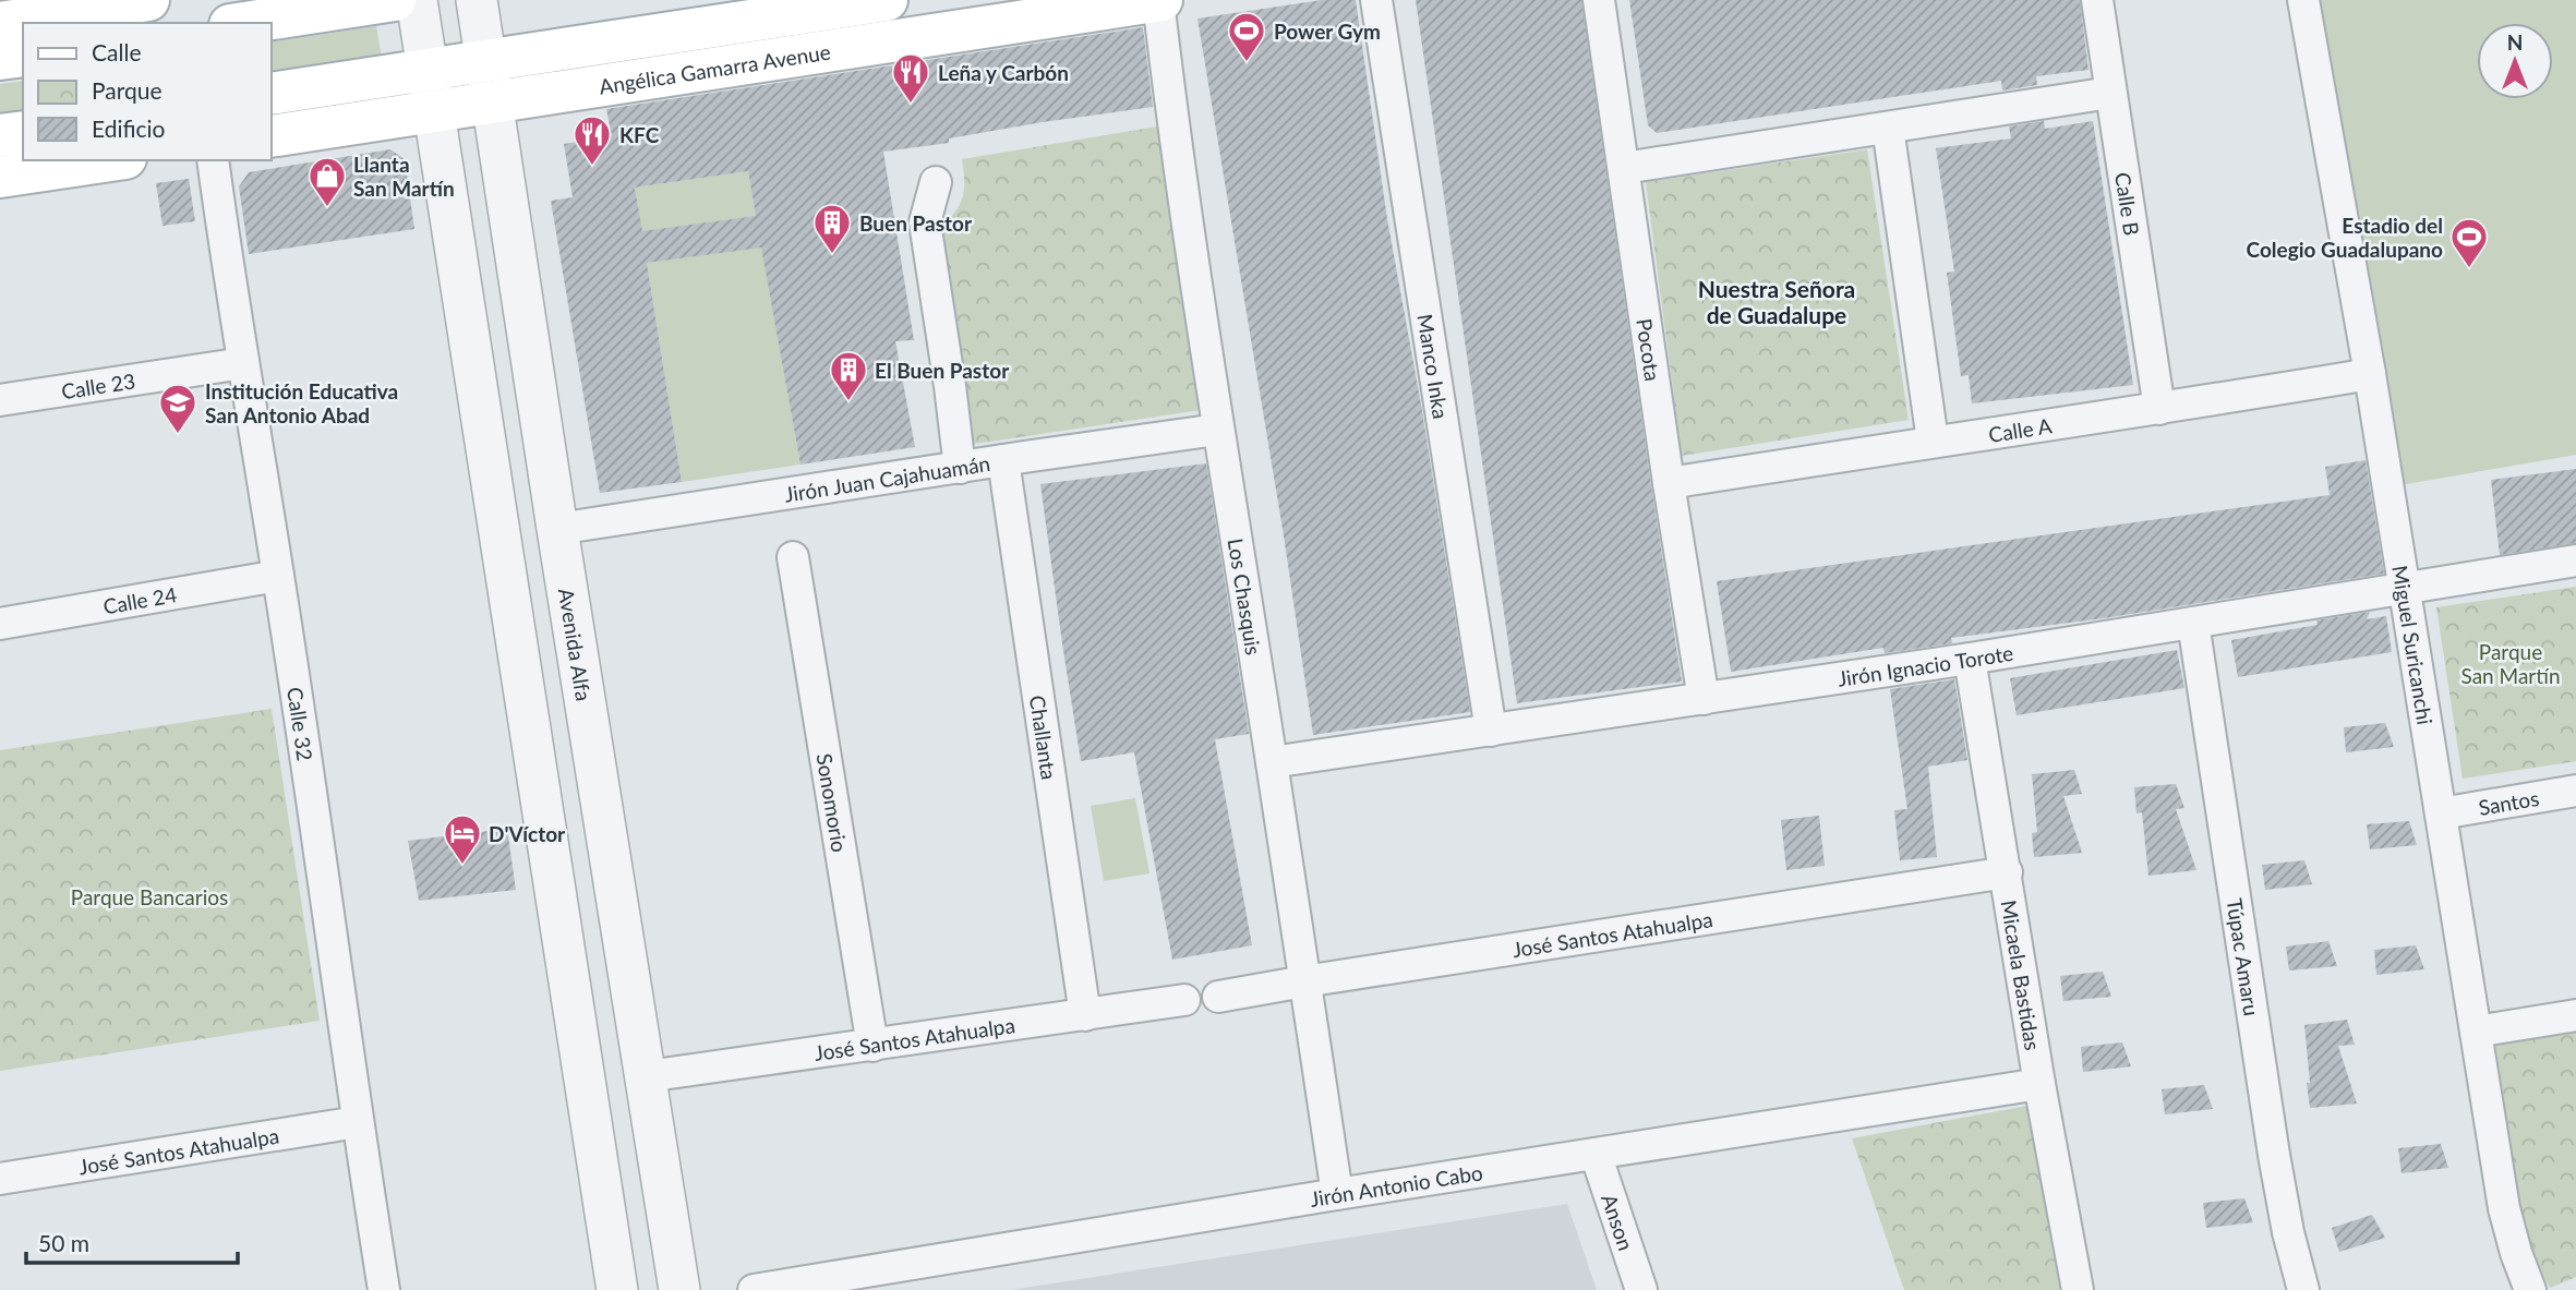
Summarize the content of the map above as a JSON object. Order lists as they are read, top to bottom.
{
  "streets": {
    "main road": ["Angélica Gamarra Avenue"],
    "street": [
      "Calle B",
      "Pocota",
      "Manco Inka",
      "Calle 23",
      "Calle A",
      "Jirón Juan Cajahuamán",
      "Los Chasquis",
      "Calle 24",
      "Avenida Alfa",
      "Miguel Suricanchi",
      "Jirón Ignacio Torote",
      "Calle 32",
      "Challanta",
      "Sonomorio",
      "Santos",
      "José Santos Atahualpa",
      "Túpac Amaru",
      "Micaela Bastidas",
      "Jirón Antonio Cabo",
      "Anson"
    ]
  },
  "crossings": [
    ["Angélica Gamarra Avenue", "Los Chasquis"],
    ["Angélica Gamarra Avenue", "Avenida Alfa"],
    ["Calle B", "Calle A"],
    ["Pocota", "Calle A"],
    ["Pocota", "Jirón Ignacio Torote"],
    ["Manco Inka", "Jirón Ignacio Torote"],
    ["Calle 23", "Calle 32"],
    ["Calle A", "Miguel Suricanchi"],
    ["Jirón Juan Cajahuamán", "Los Chasquis"],
    ["Jirón Juan Cajahuamán", "Avenida Alfa"],
    ["Jirón Juan Cajahuamán", "Challanta"],
    ["Los Chasquis", "Jirón Ignacio Torote"],
    ["Los Chasquis", "José Santos Atahualpa"],
    ["Los Chasquis", "Jirón Antonio Cabo"],
    ["Calle 24", "Calle 32"],
    ["Avenida Alfa", "José Santos Atahualpa"],
    ["Miguel Suricanchi", "Jirón Ignacio Torote"],
    ["Miguel Suricanchi", "Santos"],
    ["Jirón Ignacio Torote", "Túpac Amaru"],
    ["Jirón Ignacio Torote", "Micaela Bastidas"],
    ["Calle 32", "José Santos Atahualpa"],
    ["Challanta", "José Santos Atahualpa"],
    ["Sonomorio", "José Santos Atahualpa"],
    ["José Santos Atahualpa", "Micaela Bastidas"],
    ["Micaela Bastidas", "Jirón Antonio Cabo"],
    ["Jirón Antonio Cabo", "Anson"]
  ],
  "districts": ["Nuestra Señora de Guadalupe"],
  "parks": ["Parque San Martín", "Parque Bancarios"],
  "places": {
    "sports": ["Power Gym", "Estadio del Colegio Guadalupano"],
    "restaurant": ["Leña y Carbón", "KFC"],
    "shop": ["Llanta San Martín"],
    "building": ["Buen Pastor", "El Buen Pastor"],
    "school or university": ["Institución Educativa San Antonio Abad"],
    "hotel": ["D'Víctor"]
  },
  "legend": ["Calle", "Parque", "Edificio"],
  "scale_bar": "50 m",
  "north": "top"
}
